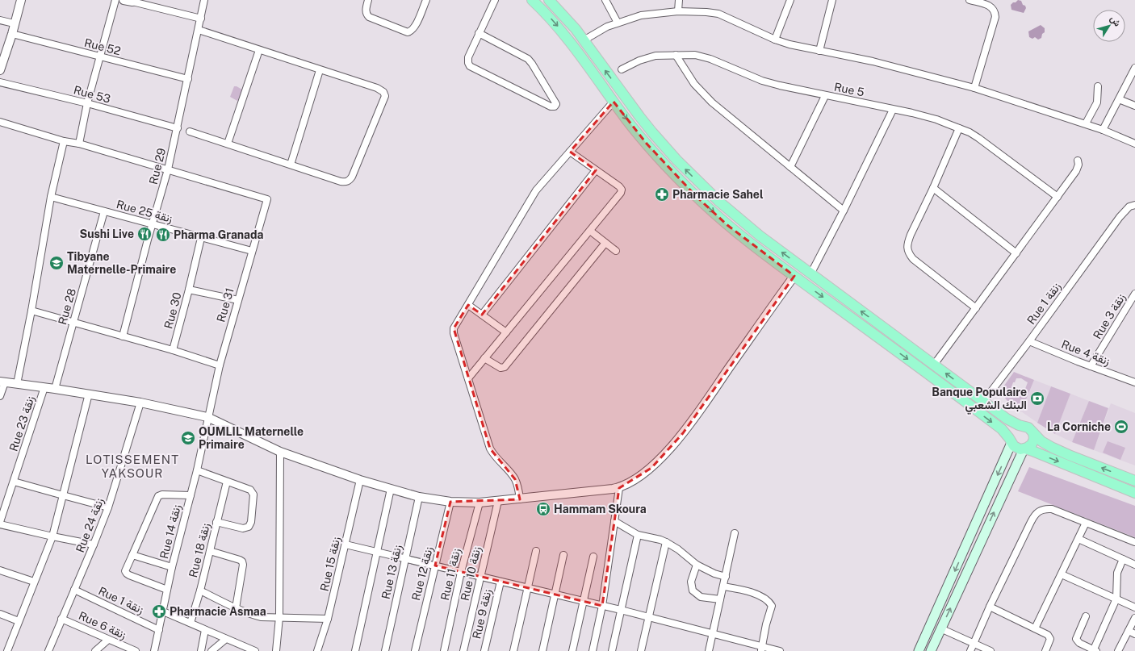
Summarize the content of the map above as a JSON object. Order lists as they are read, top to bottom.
{
  "streets": {
    "street": [
      "Rue 52",
      "Rue 5",
      "Rue 53",
      "Rue 29",
      "Rue 25 زنقة",
      "Rue 1 زنقة",
      "Rue 31",
      "Rue 28",
      "Rue 30",
      "Rue 3 زنقة",
      "Rue 4 زنقة",
      "Rue 23 زنقة",
      "Rue 24 زنقة",
      "Rue 14 زنقة",
      "Rue 18 زنقة",
      "Rue 15 زنقة",
      "Rue 13 زنقة",
      "Rue 12 زنقة",
      "Rue 10 زنقة",
      "Rue 11 زنقة",
      "Rue 9 زنقة",
      "Rue 6 زنقة"
    ]
  },
  "crossings": [
    ["Rue 52", "Rue 29"],
    ["Rue 53", "Rue 29"],
    ["Rue 29", "Rue 25 زنقة"],
    ["Rue 29", "Rue 31"],
    ["Rue 25 زنقة", "Rue 31"],
    ["Rue 25 زنقة", "Rue 28"],
    ["Rue 25 زنقة", "Rue 30"],
    ["Rue 1 زنقة", "Rue 4 زنقة"],
    ["Rue 1 زنقة", "Rue 24 زنقة"],
    ["Rue 1 زنقة", "Rue 14 زنقة"],
    ["Rue 31", "Rue 14 زنقة"],
    ["Rue 3 زنقة", "Rue 4 زنقة"],
    ["Rue 24 زنقة", "Rue 6 زنقة"]
  ],
  "districts": ["LOTISSEMENT YAKSOUR"],
  "places": {
    "pharmacy": ["Pharmacie Sahel", "Pharmacie Asmaa"],
    "restaurant": ["Sushi Live", "Pharma Granada"],
    "school or university": ["Tibyane Maternelle-Primaire", "OUMLIL Maternelle Primaire"],
    "bank": ["Banque Populaire البنك الشعبي"],
    "sports": ["La Corniche"],
    "bus stop": ["Hammam Skoura"]
  },
  "north": "top right"
}
